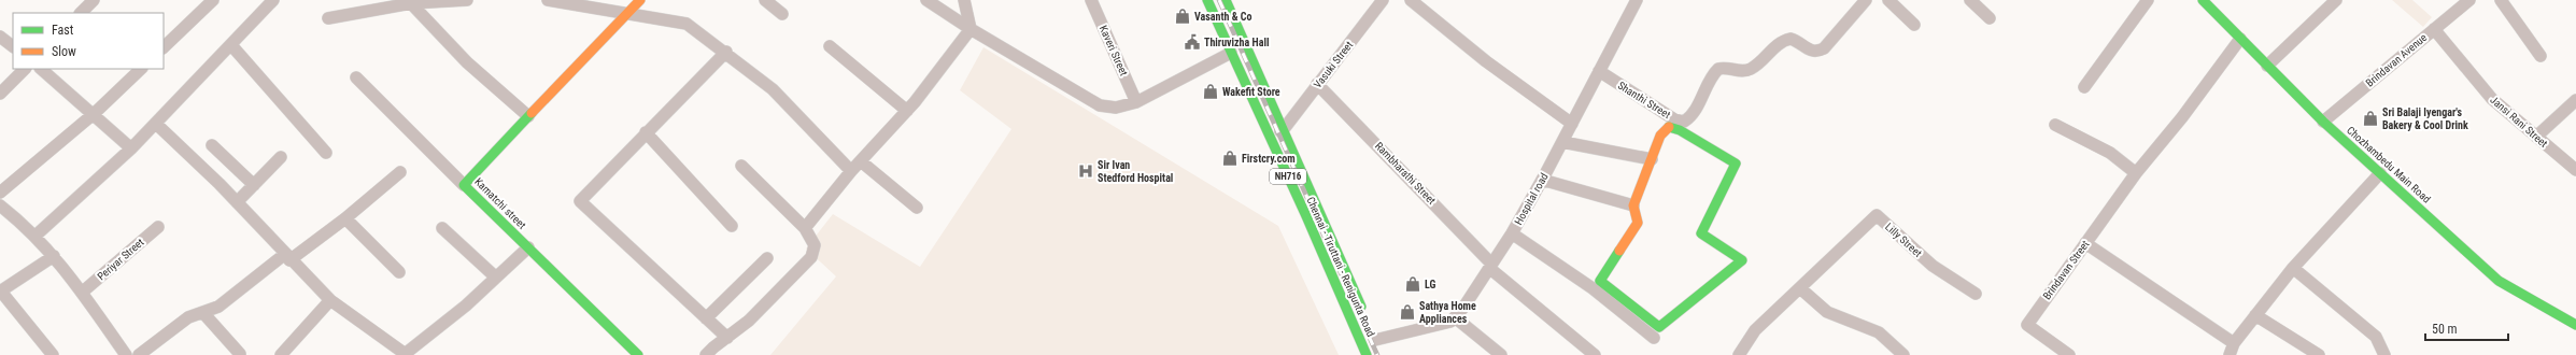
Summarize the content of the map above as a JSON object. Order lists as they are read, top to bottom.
{
  "streets": {
    "main road": [
      "Chozhambedu Main Road",
      "NH716",
      "Kamatchi street",
      "Chennai - Tiruttani - Renigunta Road"
    ],
    "street": [
      "Kaveri Street",
      "Brindavan Avenue",
      "Vasuki Street",
      "Shanthi Street",
      "Jansi Rani Street",
      "Rambharathi Street",
      "Hospital road",
      "Lilly Street",
      "Periyar Street",
      "Brindavan Street"
    ]
  },
  "crossings": [
    ["Brindavan Avenue", "Jansi Rani Street"],
    ["Brindavan Avenue", "Chozhambedu Main Road"],
    ["Vasuki Street", "Rambharathi Street"],
    ["Vasuki Street", "Chennai - Tiruttani - Renigunta Road"],
    ["Shanthi Street", "Hospital road"],
    ["Chozhambedu Main Road", "Brindavan Street"],
    ["Rambharathi Street", "Hospital road"]
  ],
  "places": {
    "shop": [
      "Vasanth & Co",
      "Wakefit Store",
      "Sri Balaji Iyengar's Bakery & Cool Drink",
      "Firstcry.com",
      "LG",
      "Sathya Home Appliances"
    ],
    "public building": ["Thiruvizha Hall"],
    "hospital": ["Sir Ivan Stedford Hospital"]
  },
  "legend": ["Fast", "Slow"],
  "scale_bar": "50 m"
}
